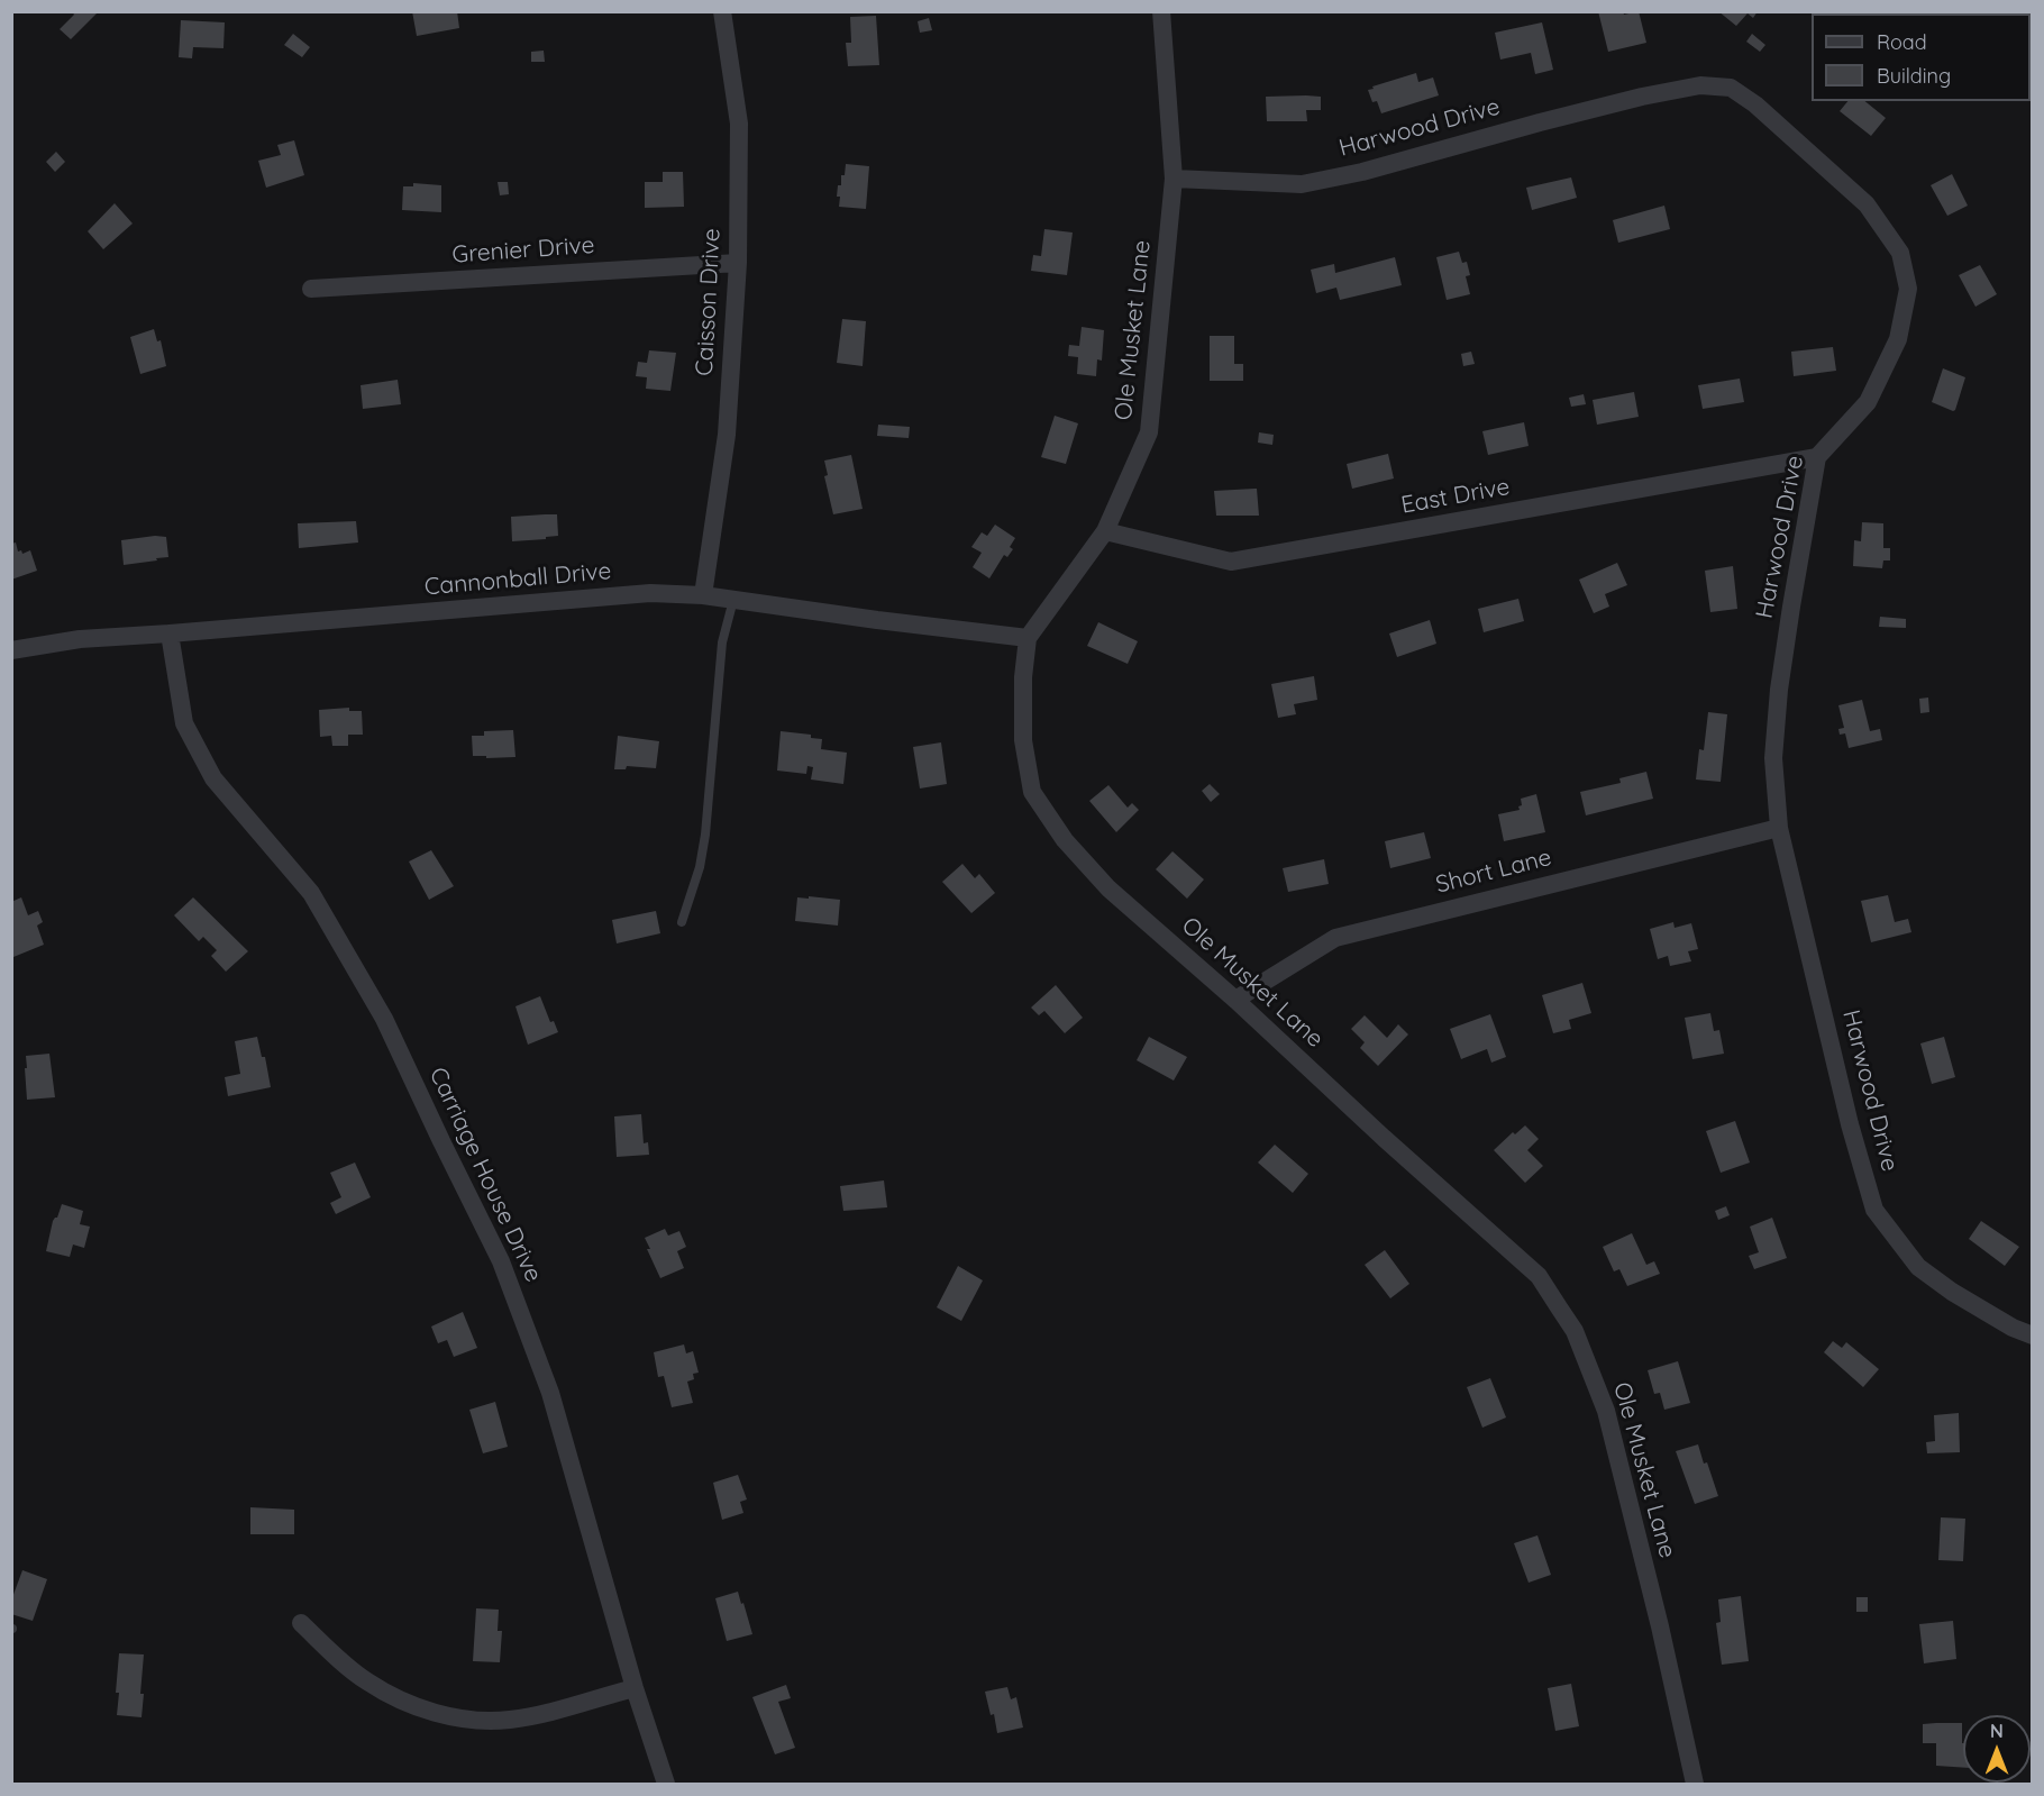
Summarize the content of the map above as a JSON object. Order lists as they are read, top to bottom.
{
  "streets": {
    "street": [
      "Harwood Drive",
      "Grenier Drive",
      "Caisson Drive",
      "Ole Musket Lane",
      "East Drive",
      "Cannonball Drive",
      "Short Lane",
      "Carriage House Drive"
    ]
  },
  "crossings": [
    ["Harwood Drive", "Ole Musket Lane"],
    ["Harwood Drive", "East Drive"],
    ["Harwood Drive", "Short Lane"],
    ["Grenier Drive", "Caisson Drive"],
    ["Caisson Drive", "Cannonball Drive"],
    ["Ole Musket Lane", "East Drive"],
    ["Ole Musket Lane", "Cannonball Drive"],
    ["Ole Musket Lane", "Short Lane"],
    ["Cannonball Drive", "Carriage House Drive"]
  ],
  "legend": ["Road", "Building"],
  "north": "top"
}
